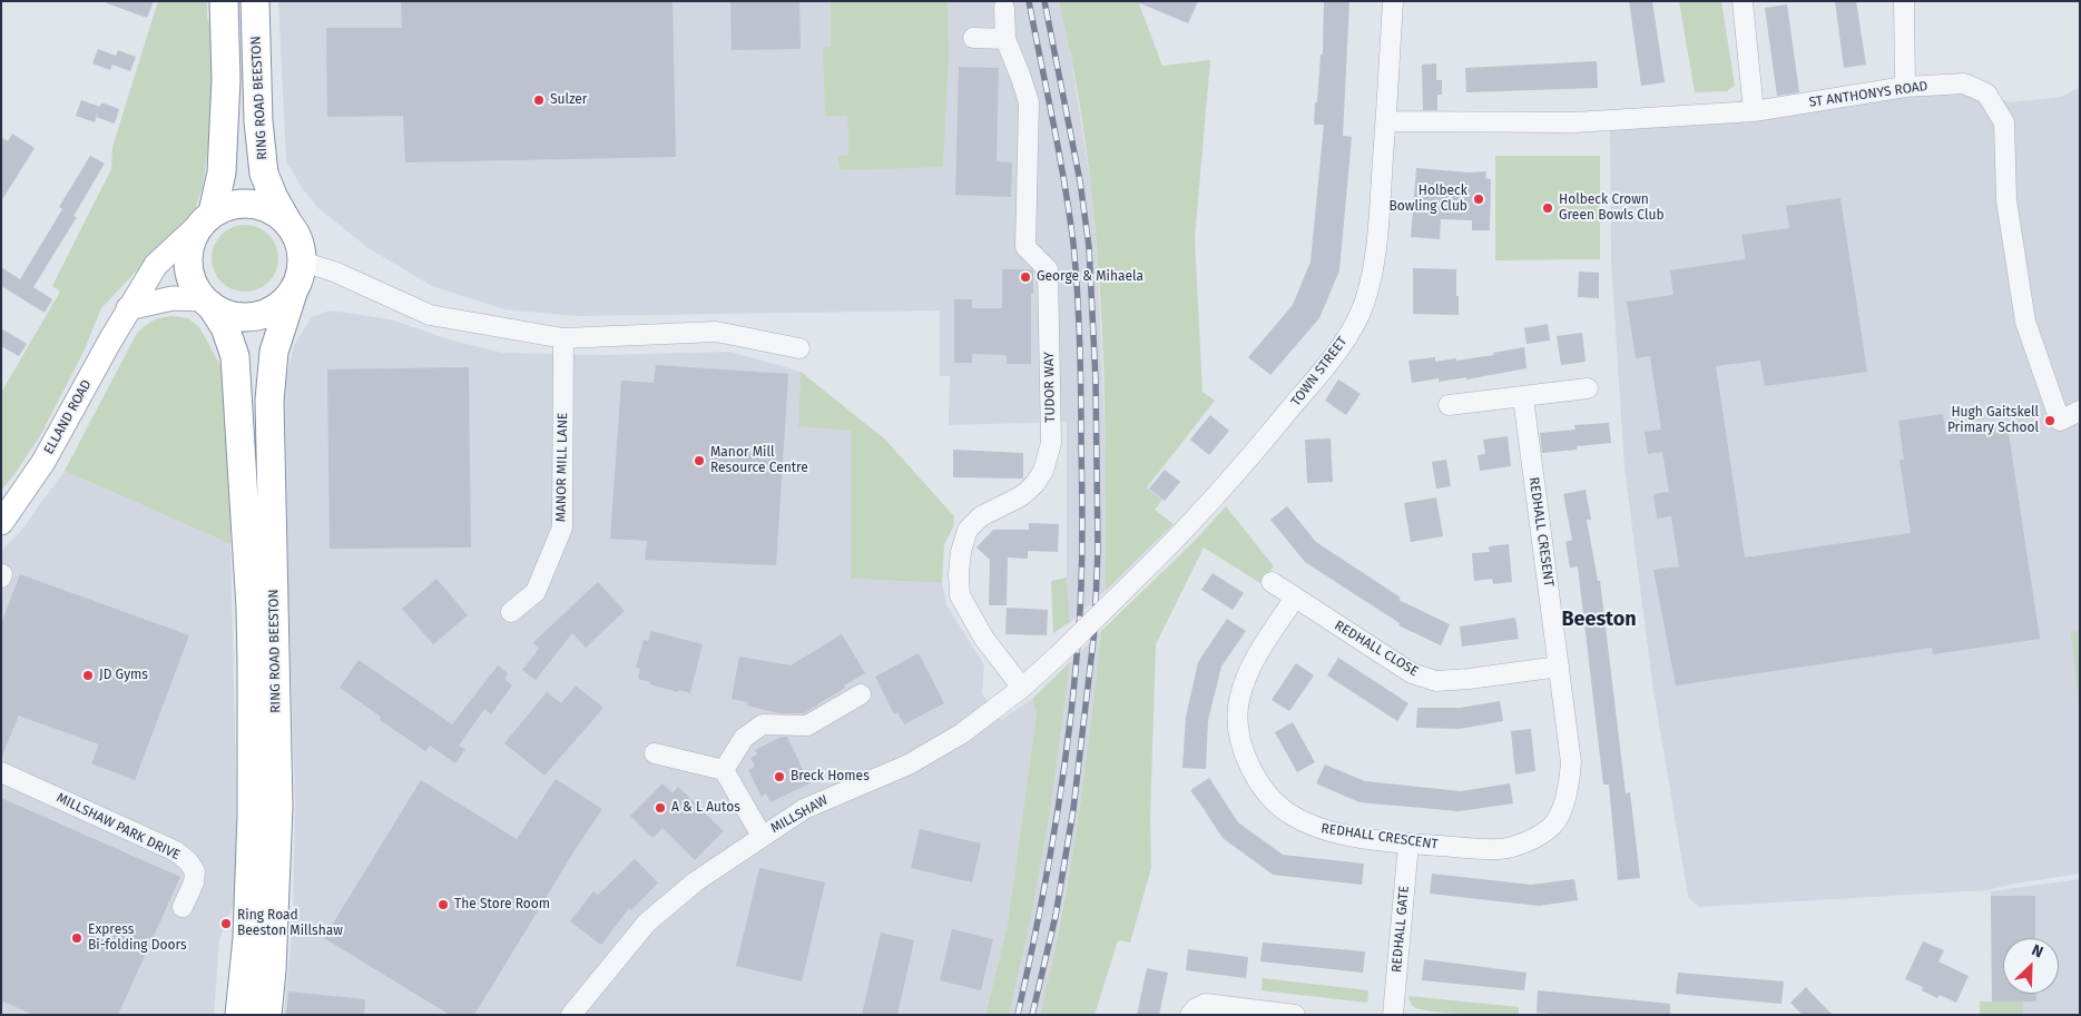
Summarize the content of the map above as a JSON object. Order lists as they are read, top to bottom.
{
  "streets": {
    "highway": ["RING ROAD BEESTON"],
    "main road": ["ELLAND ROAD"],
    "street": [
      "ST ANTHONYS ROAD",
      "TOWN STREET",
      "TUDOR WAY",
      "MANOR MILL LANE",
      "REDHALL CRESENT",
      "REDHALL CLOSE",
      "MILLSHAW",
      "MILLSHAW PARK DRIVE",
      "REDHALL CRESCENT",
      "REDHALL GATE"
    ]
  },
  "crossings": [
    ["ST ANTHONYS ROAD", "TOWN STREET"],
    ["RING ROAD BEESTON", "ELLAND ROAD"],
    ["TOWN STREET", "MILLSHAW"],
    ["TUDOR WAY", "MILLSHAW"],
    ["REDHALL CRESENT", "REDHALL CLOSE"],
    ["REDHALL CRESENT", "REDHALL CRESCENT"],
    ["REDHALL CLOSE", "REDHALL CRESCENT"],
    ["REDHALL CRESCENT", "REDHALL GATE"]
  ],
  "districts": ["Beeston"],
  "places": [
    "Sulzer",
    "Holbeck Bowling Club",
    "Holbeck Crown Green Bowls Club",
    "George & Mihaela",
    "Hugh Gaitskell Primary School",
    "Manor Mill Resource Centre",
    "JD Gyms",
    "Breck Homes",
    "A & L Autos",
    "The Store Room",
    "Ring Road Beeston Millshaw",
    "Express Bi-folding Doors"
  ],
  "north": "top right"
}
